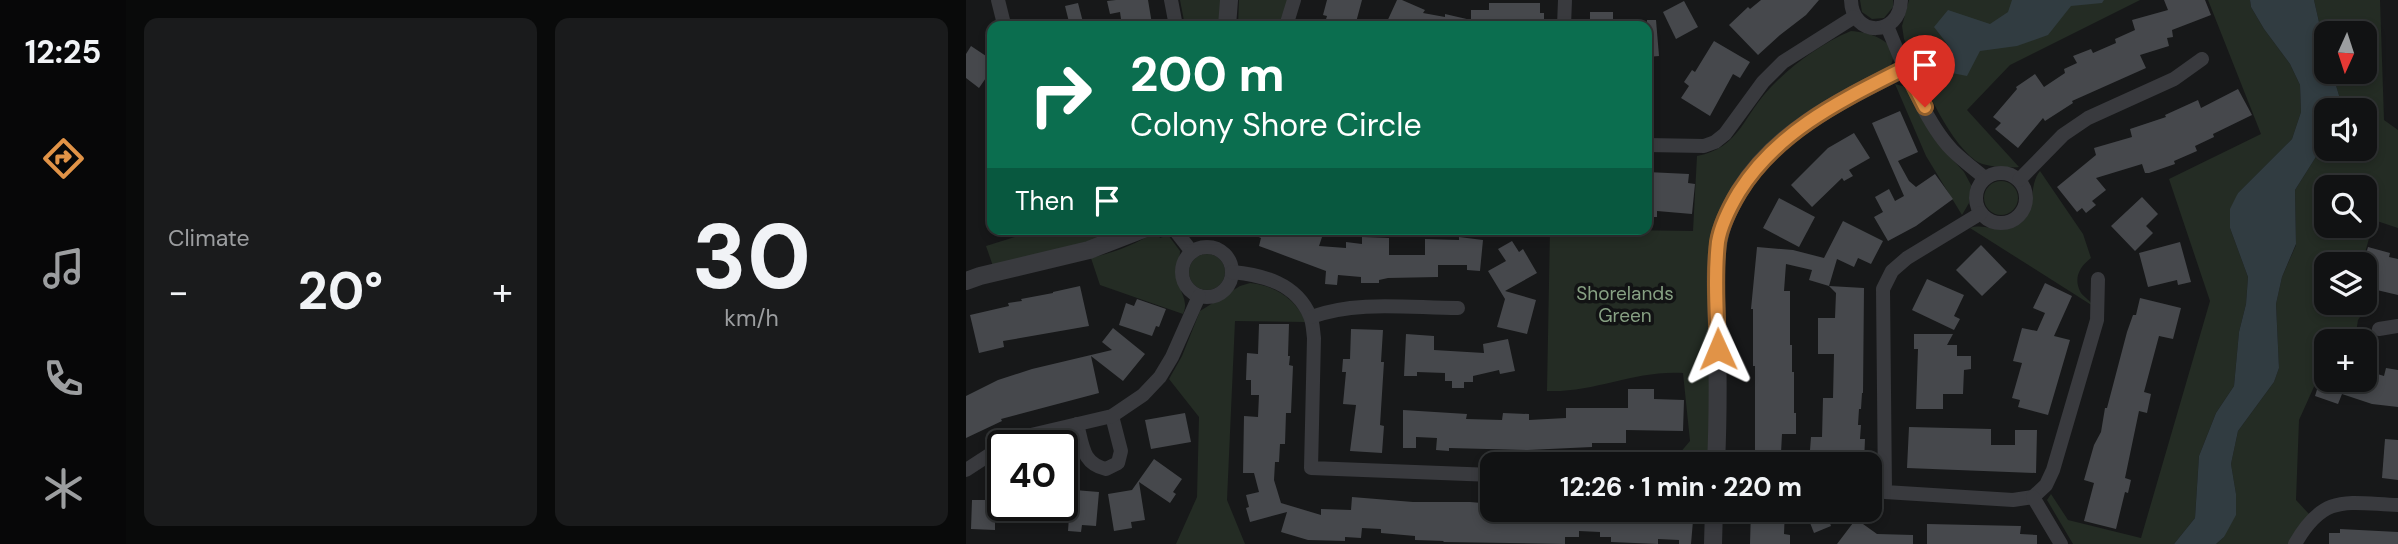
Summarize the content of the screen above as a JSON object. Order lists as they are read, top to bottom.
{
  "parks": ["Shorelands Green"],
  "north": "bottom",
  "page": {
    "tabs": "12:25",
    "tile": [
      "Climate",
      ["30", "km/h"]
    ],
    "map_buttons": "+",
    "turn": ["200 m", "Colony Shore Circle"],
    "then": "Then",
    "heat": ["−", "20°", "+"],
    "limit": "40",
    "trip": "12:26 · 1 min · 220 m"
  }
}
